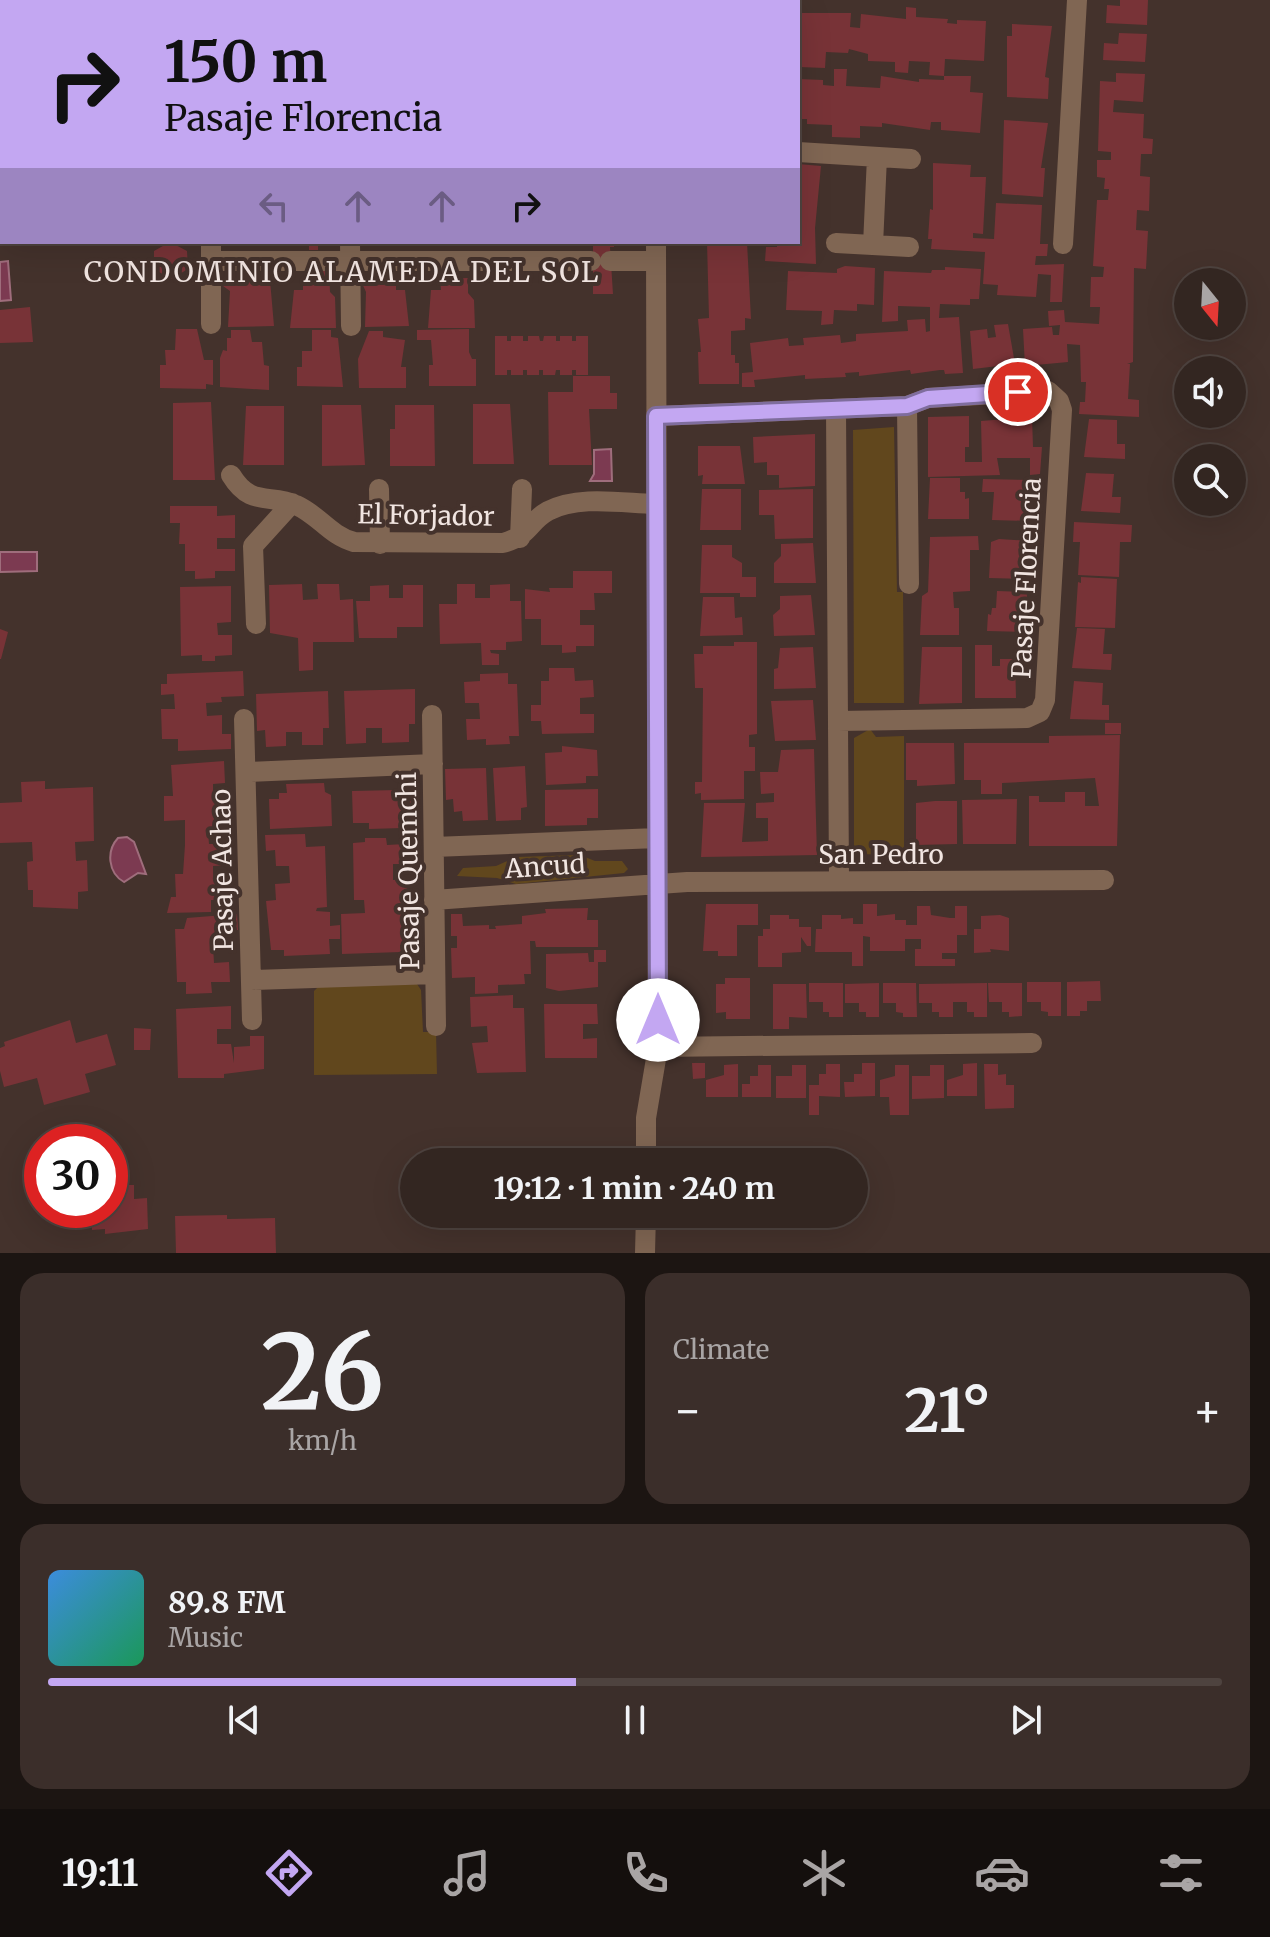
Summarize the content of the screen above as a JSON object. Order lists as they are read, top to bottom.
{
  "streets": {
    "street": [
      "El Forjador",
      "Pasaje Florencia",
      "San Pedro",
      "Ancud",
      "Pasaje Achao",
      "Pasaje Quemchi"
    ]
  },
  "crossings": [
    ["San Pedro", "Ancud"],
    ["Ancud", "Pasaje Quemchi"]
  ],
  "districts": ["CONDOMINIO ALAMEDA DEL SOL"],
  "north": "bottom",
  "page": {
    "turn": ["150 m", "Pasaje Florencia"],
    "limit": "30",
    "trip": "19:12 · 1 min · 240 m",
    "tile": [
      ["26", "km/h"],
      "Climate"
    ],
    "heat": ["−", "21°", "+"],
    "song": ["89.8 FM", "Music"],
    "tabs": "19:11"
  }
}
